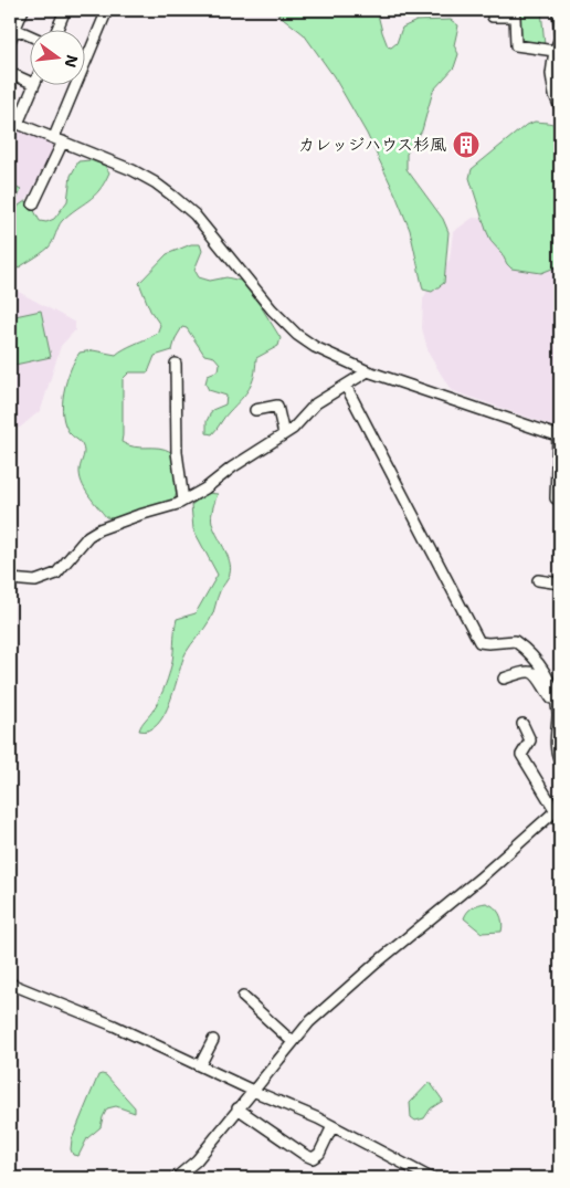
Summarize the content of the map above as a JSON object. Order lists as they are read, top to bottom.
{
  "places": {
    "building": ["カレッジハウス杉風"]
  },
  "north": "right"
}
